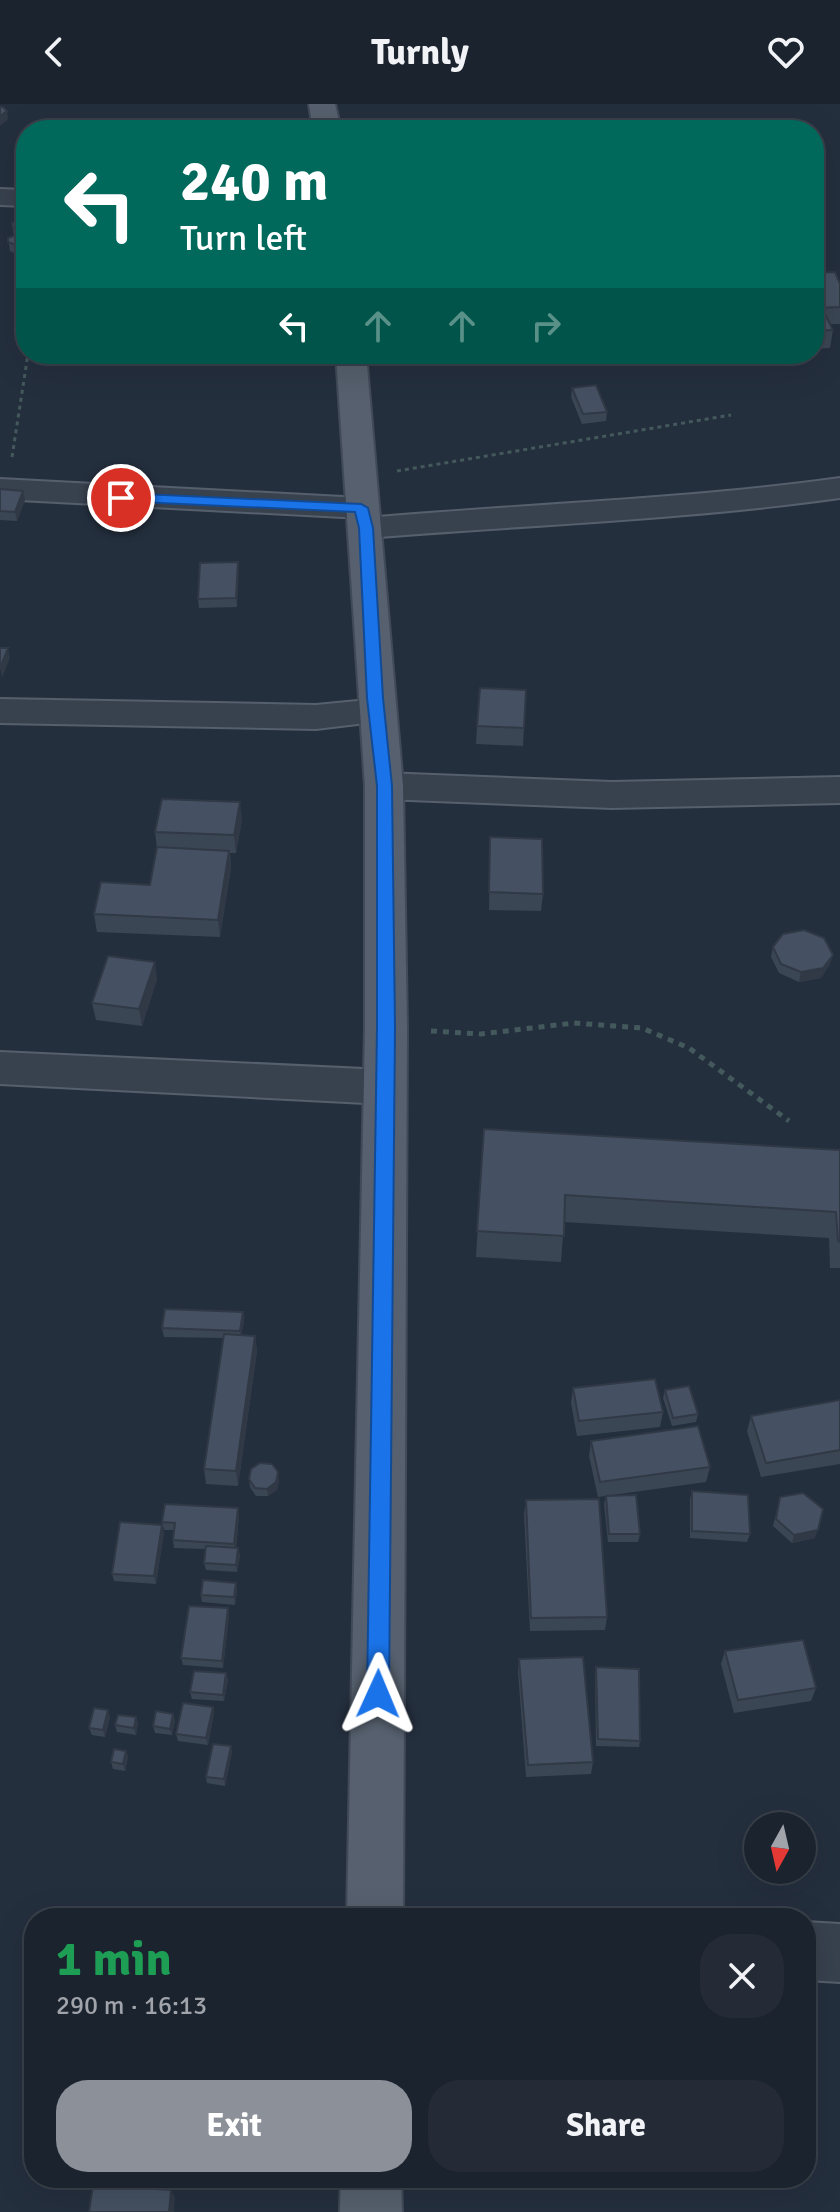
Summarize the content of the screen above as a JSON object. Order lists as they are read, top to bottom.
{
  "north": "bottom",
  "page": {
    "header": "Turnly",
    "turn": ["240 m", "Turn left"],
    "heading": ["1 min", "290 m · 16:13"],
    "buttons": ["Exit", "Share"]
  }
}
